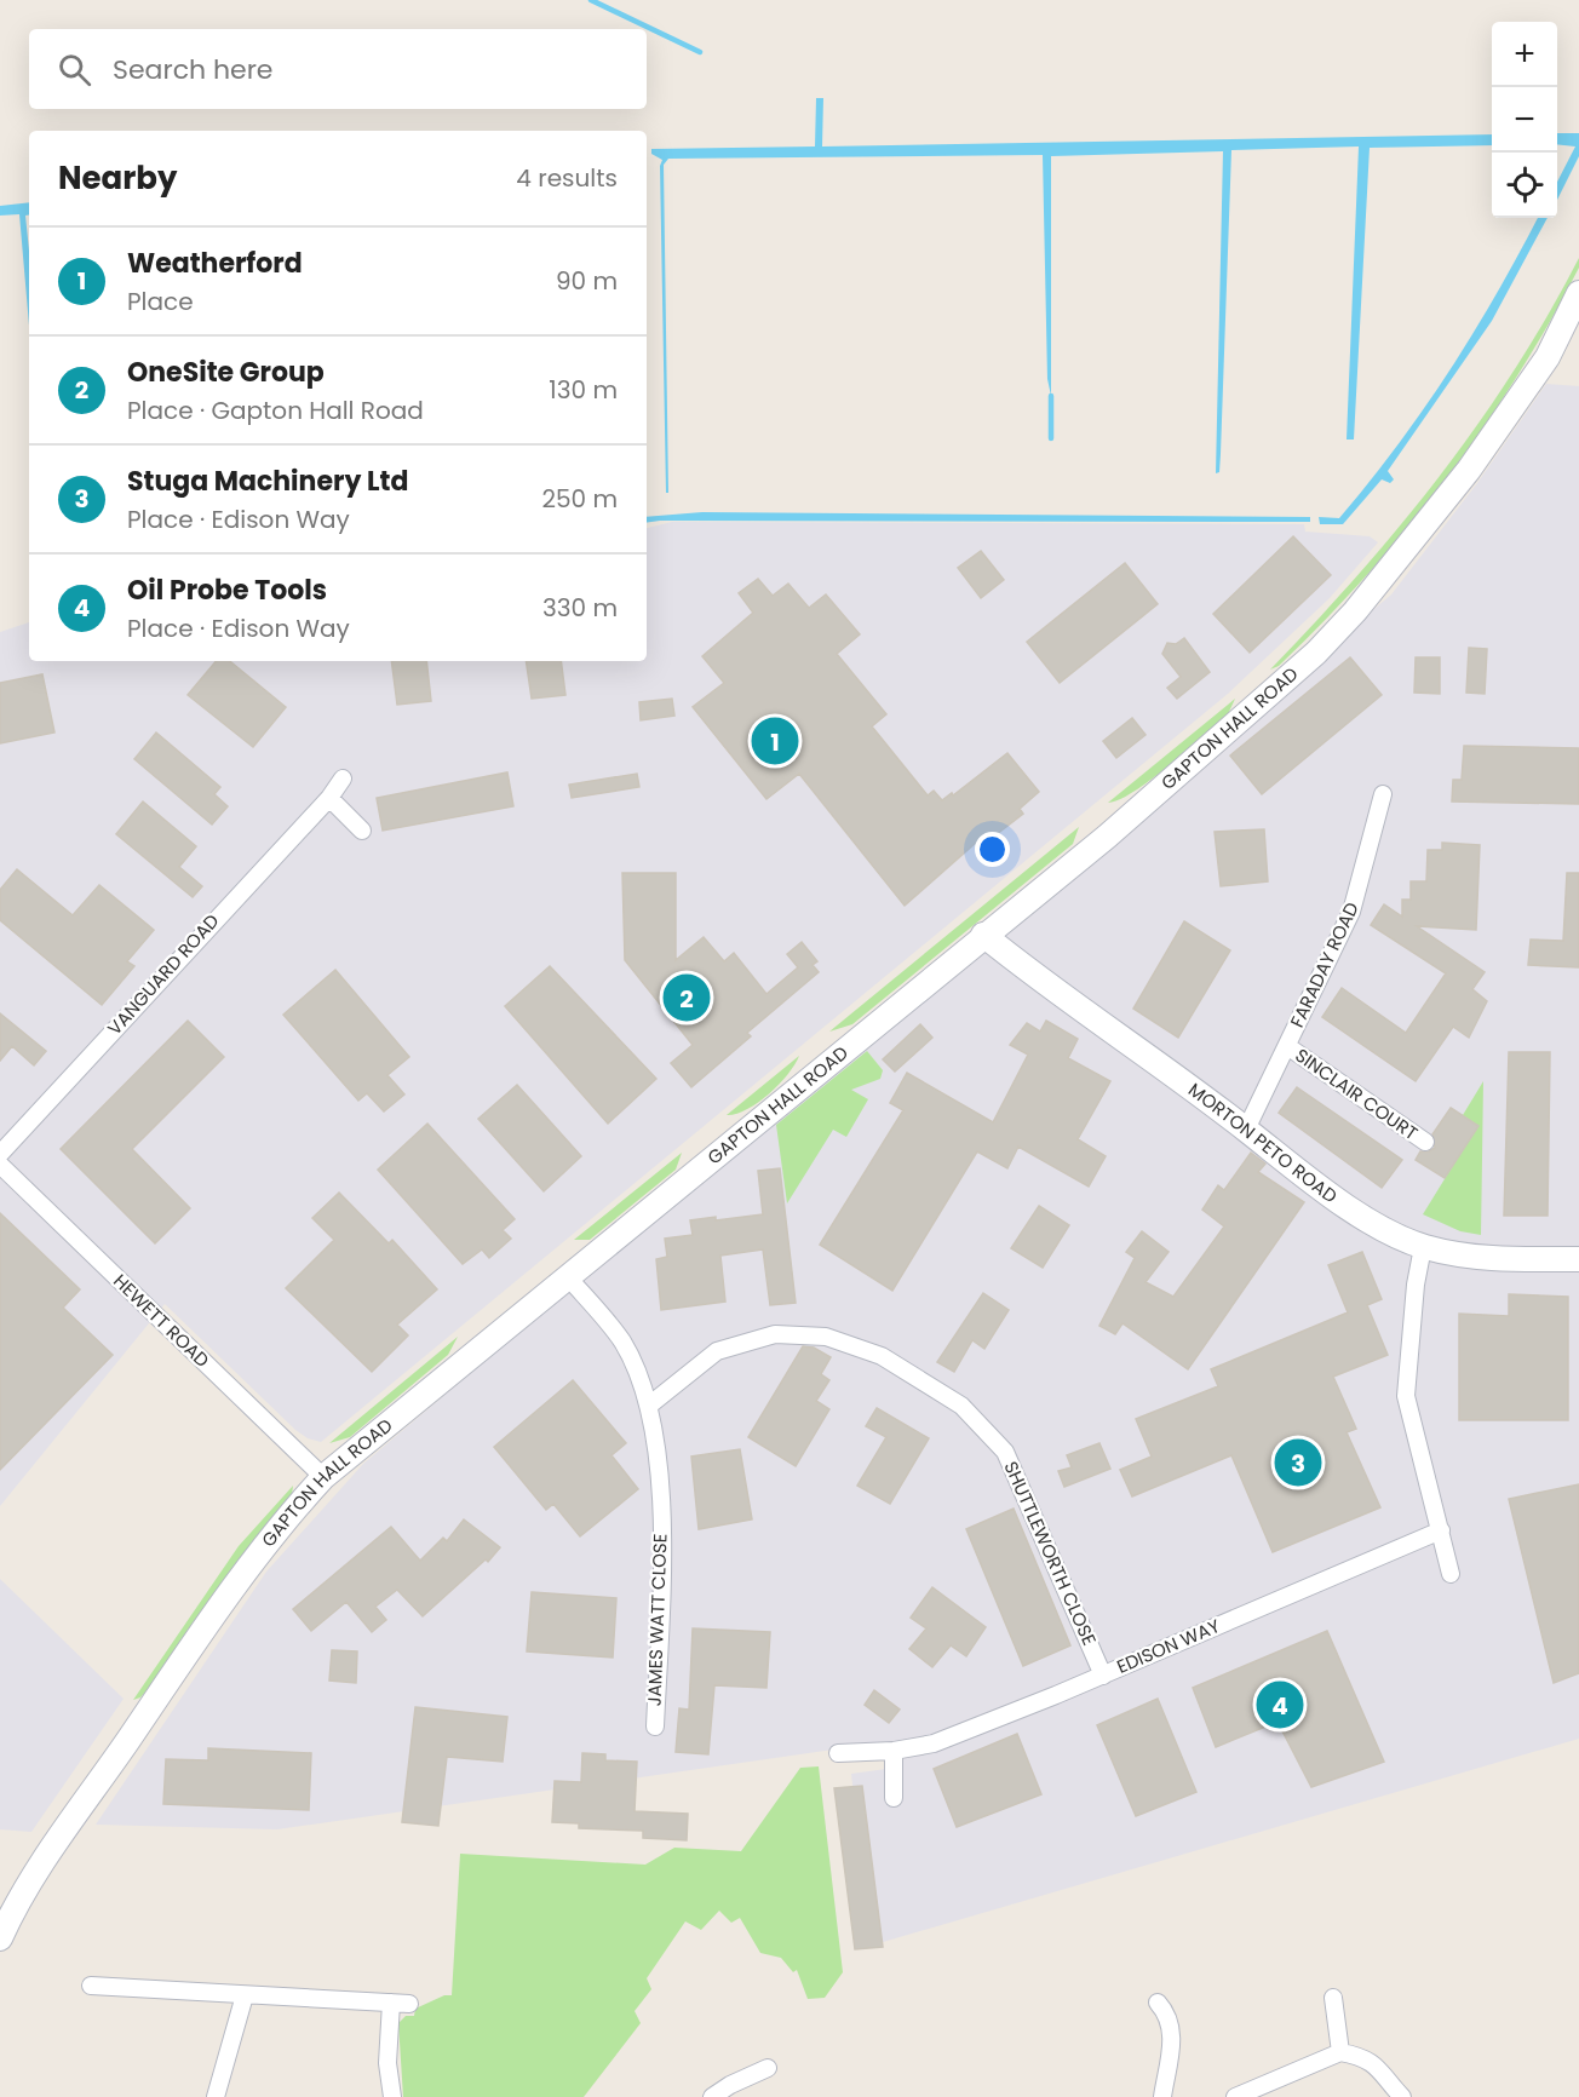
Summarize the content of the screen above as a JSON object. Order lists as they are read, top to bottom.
{
  "streets": {
    "street": [
      "GAPTON HALL ROAD",
      "FARADAY ROAD",
      "VANGUARD ROAD",
      "SINCLAIR COURT",
      "MORTON PETO ROAD",
      "HEWETT ROAD",
      "SHUTTLEWORTH CLOSE",
      "JAMES WATT CLOSE",
      "EDISON WAY"
    ]
  },
  "crossings": [
    ["GAPTON HALL ROAD", "MORTON PETO ROAD"],
    ["GAPTON HALL ROAD", "HEWETT ROAD"],
    ["GAPTON HALL ROAD", "JAMES WATT CLOSE"],
    ["FARADAY ROAD", "SINCLAIR COURT"],
    ["FARADAY ROAD", "MORTON PETO ROAD"],
    ["SHUTTLEWORTH CLOSE", "JAMES WATT CLOSE"],
    ["SHUTTLEWORTH CLOSE", "EDISON WAY"]
  ],
  "page": {
    "map_buttons": ["+", "−"],
    "search": "Search here",
    "heading": ["Nearby", "4 results"],
    "list": [
      {
        "mark": "1",
        "name": "Weatherford",
        "note": "Place",
        "value": "90 m"
      },
      {
        "mark": "2",
        "name": "OneSite Group",
        "note": "Place · Gapton Hall Road",
        "value": "130 m"
      },
      {
        "mark": "3",
        "name": "Stuga Machinery Ltd",
        "note": "Place · Edison Way",
        "value": "250 m"
      },
      {
        "mark": "4",
        "name": "Oil Probe Tools",
        "note": "Place · Edison Way",
        "value": "330 m"
      }
    ],
    "pins": [
      "1",
      "2",
      "3",
      "4"
    ]
  }
}
